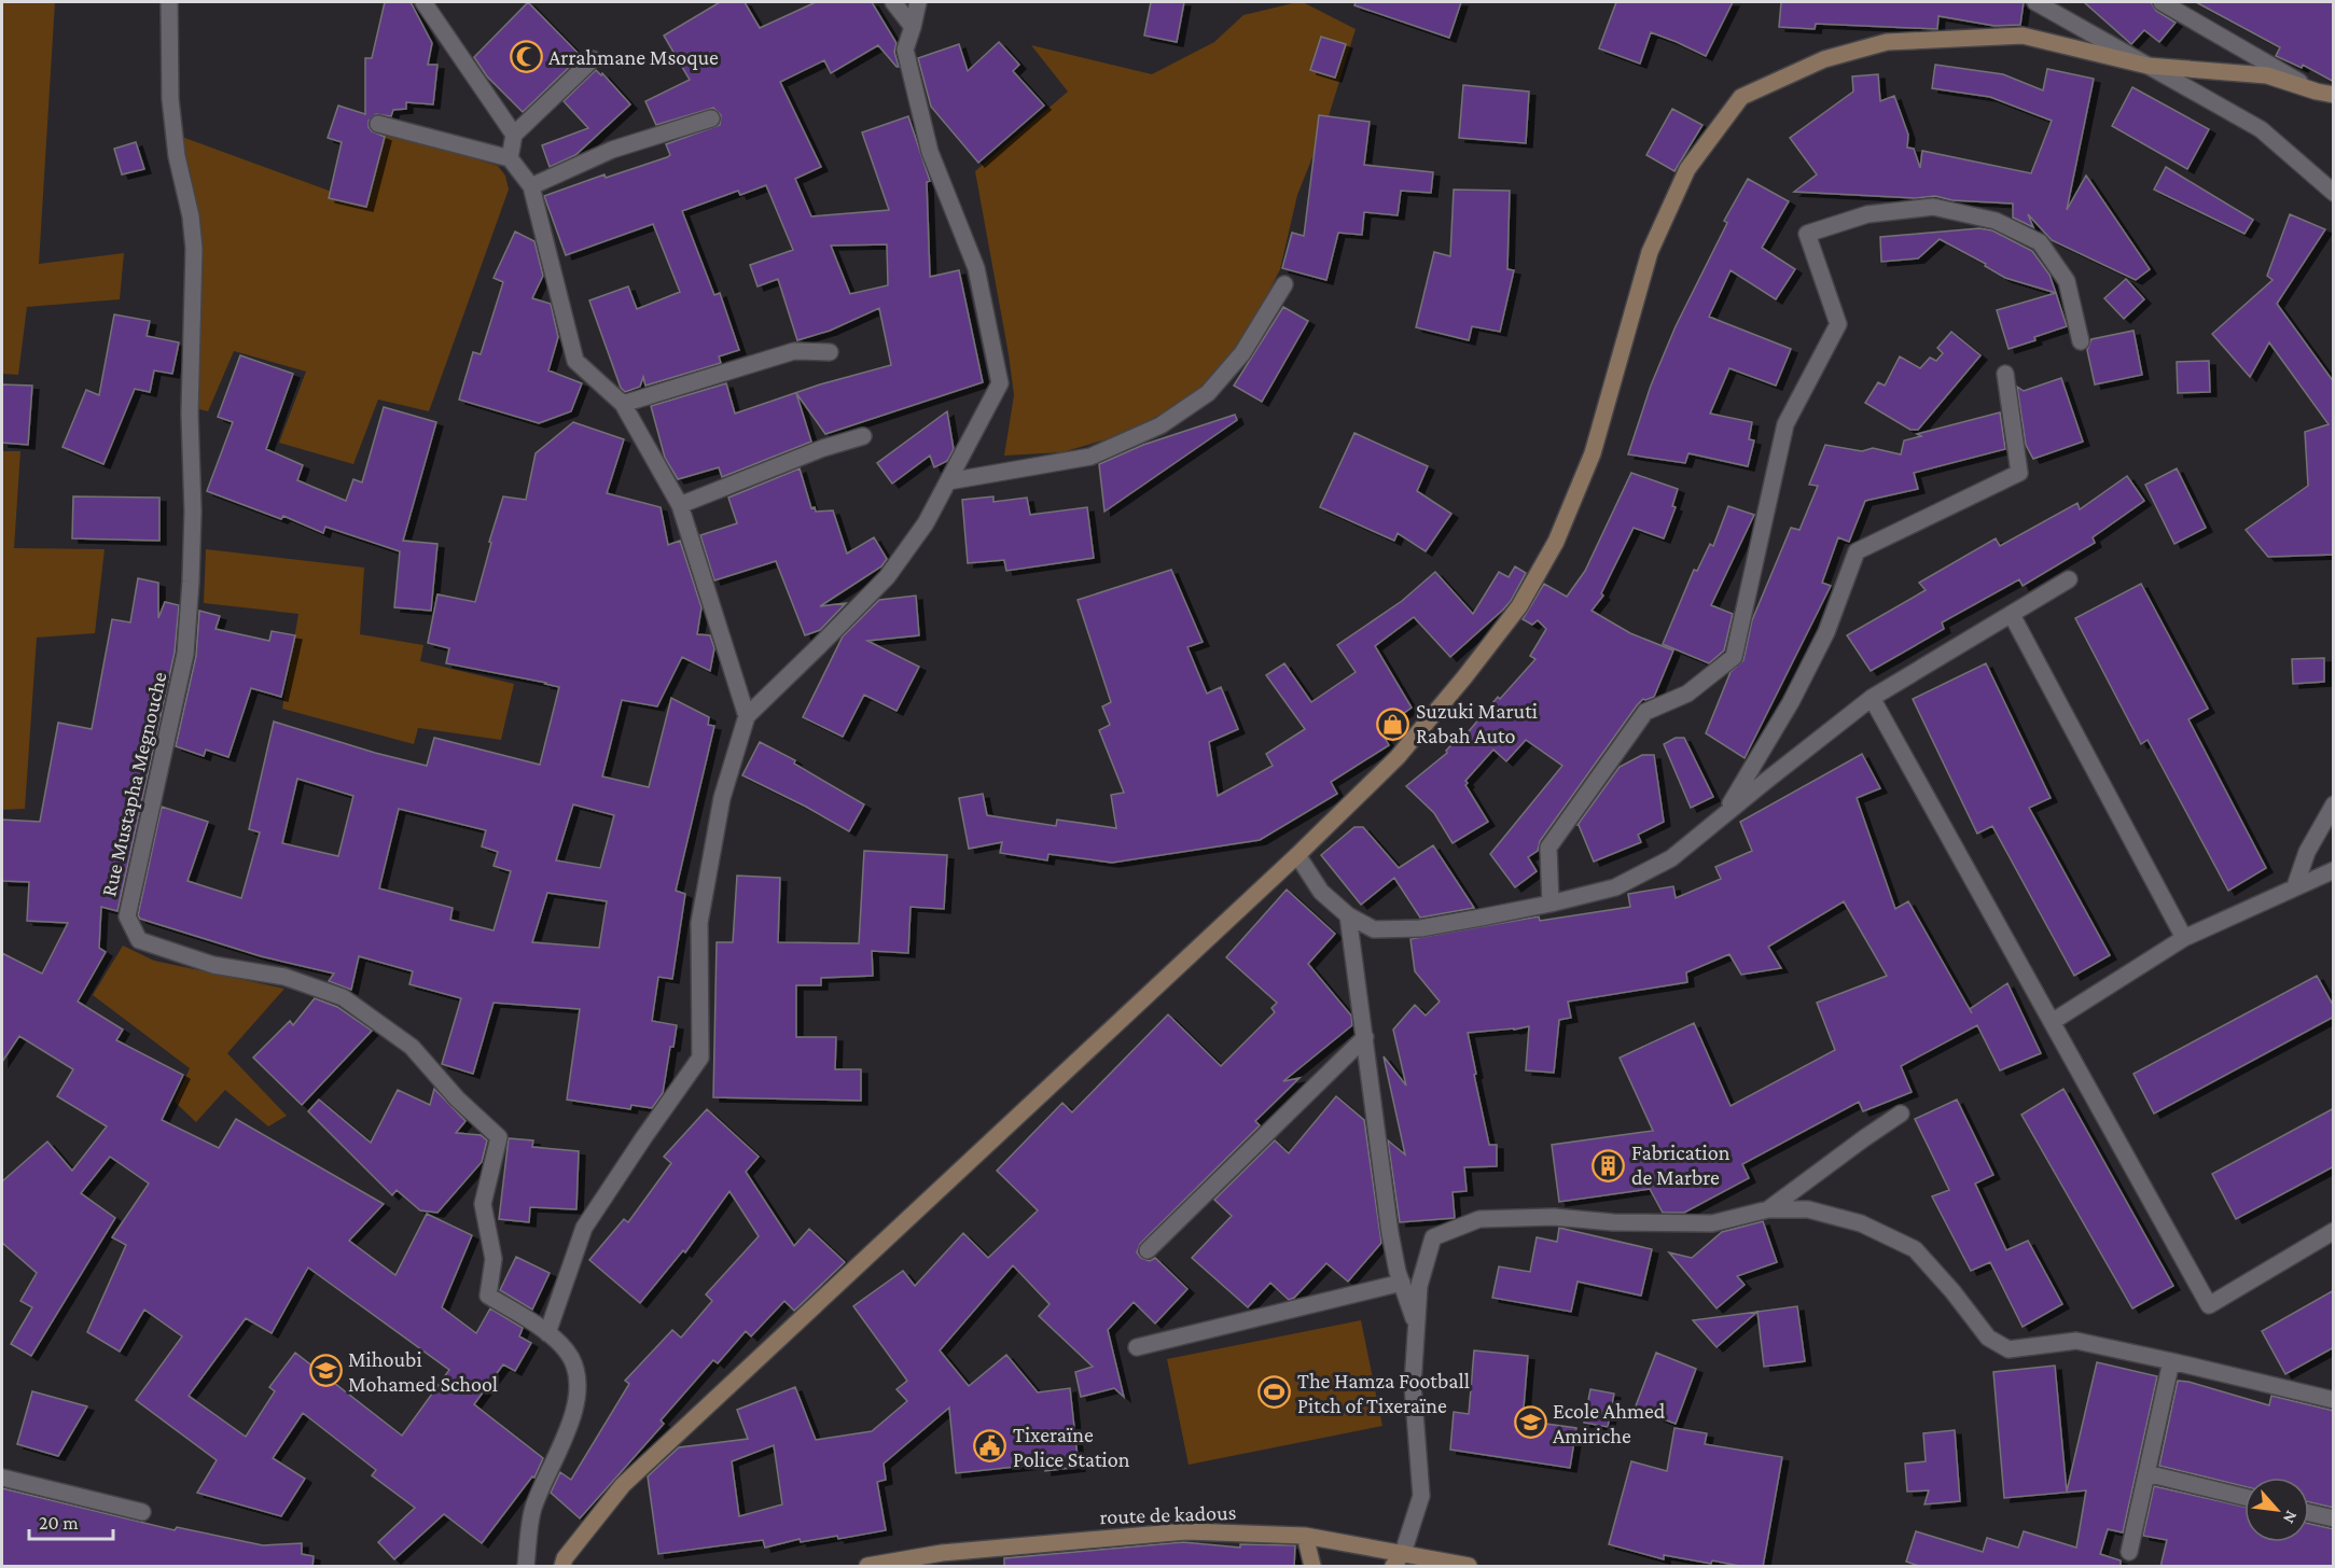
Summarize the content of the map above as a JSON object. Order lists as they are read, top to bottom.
{
  "streets": {
    "main road": ["route de kadous"],
    "street": ["Rue Mustapha Megnouche"]
  },
  "places": {
    "mosque": ["Arrahmane Msoque"],
    "shop": ["Suzuki Maruti Rabah Auto"],
    "building": ["Fabrication de Marbre"],
    "school or university": ["Mihoubi Mohamed School", "Ecole Ahmed Amiriche"],
    "sports": ["The Hamza Football Pitch of Tixeraïne"],
    "public building": ["Tixeraïne Police Station"]
  },
  "scale_bar": "20 m",
  "north": "bottom right"
}
